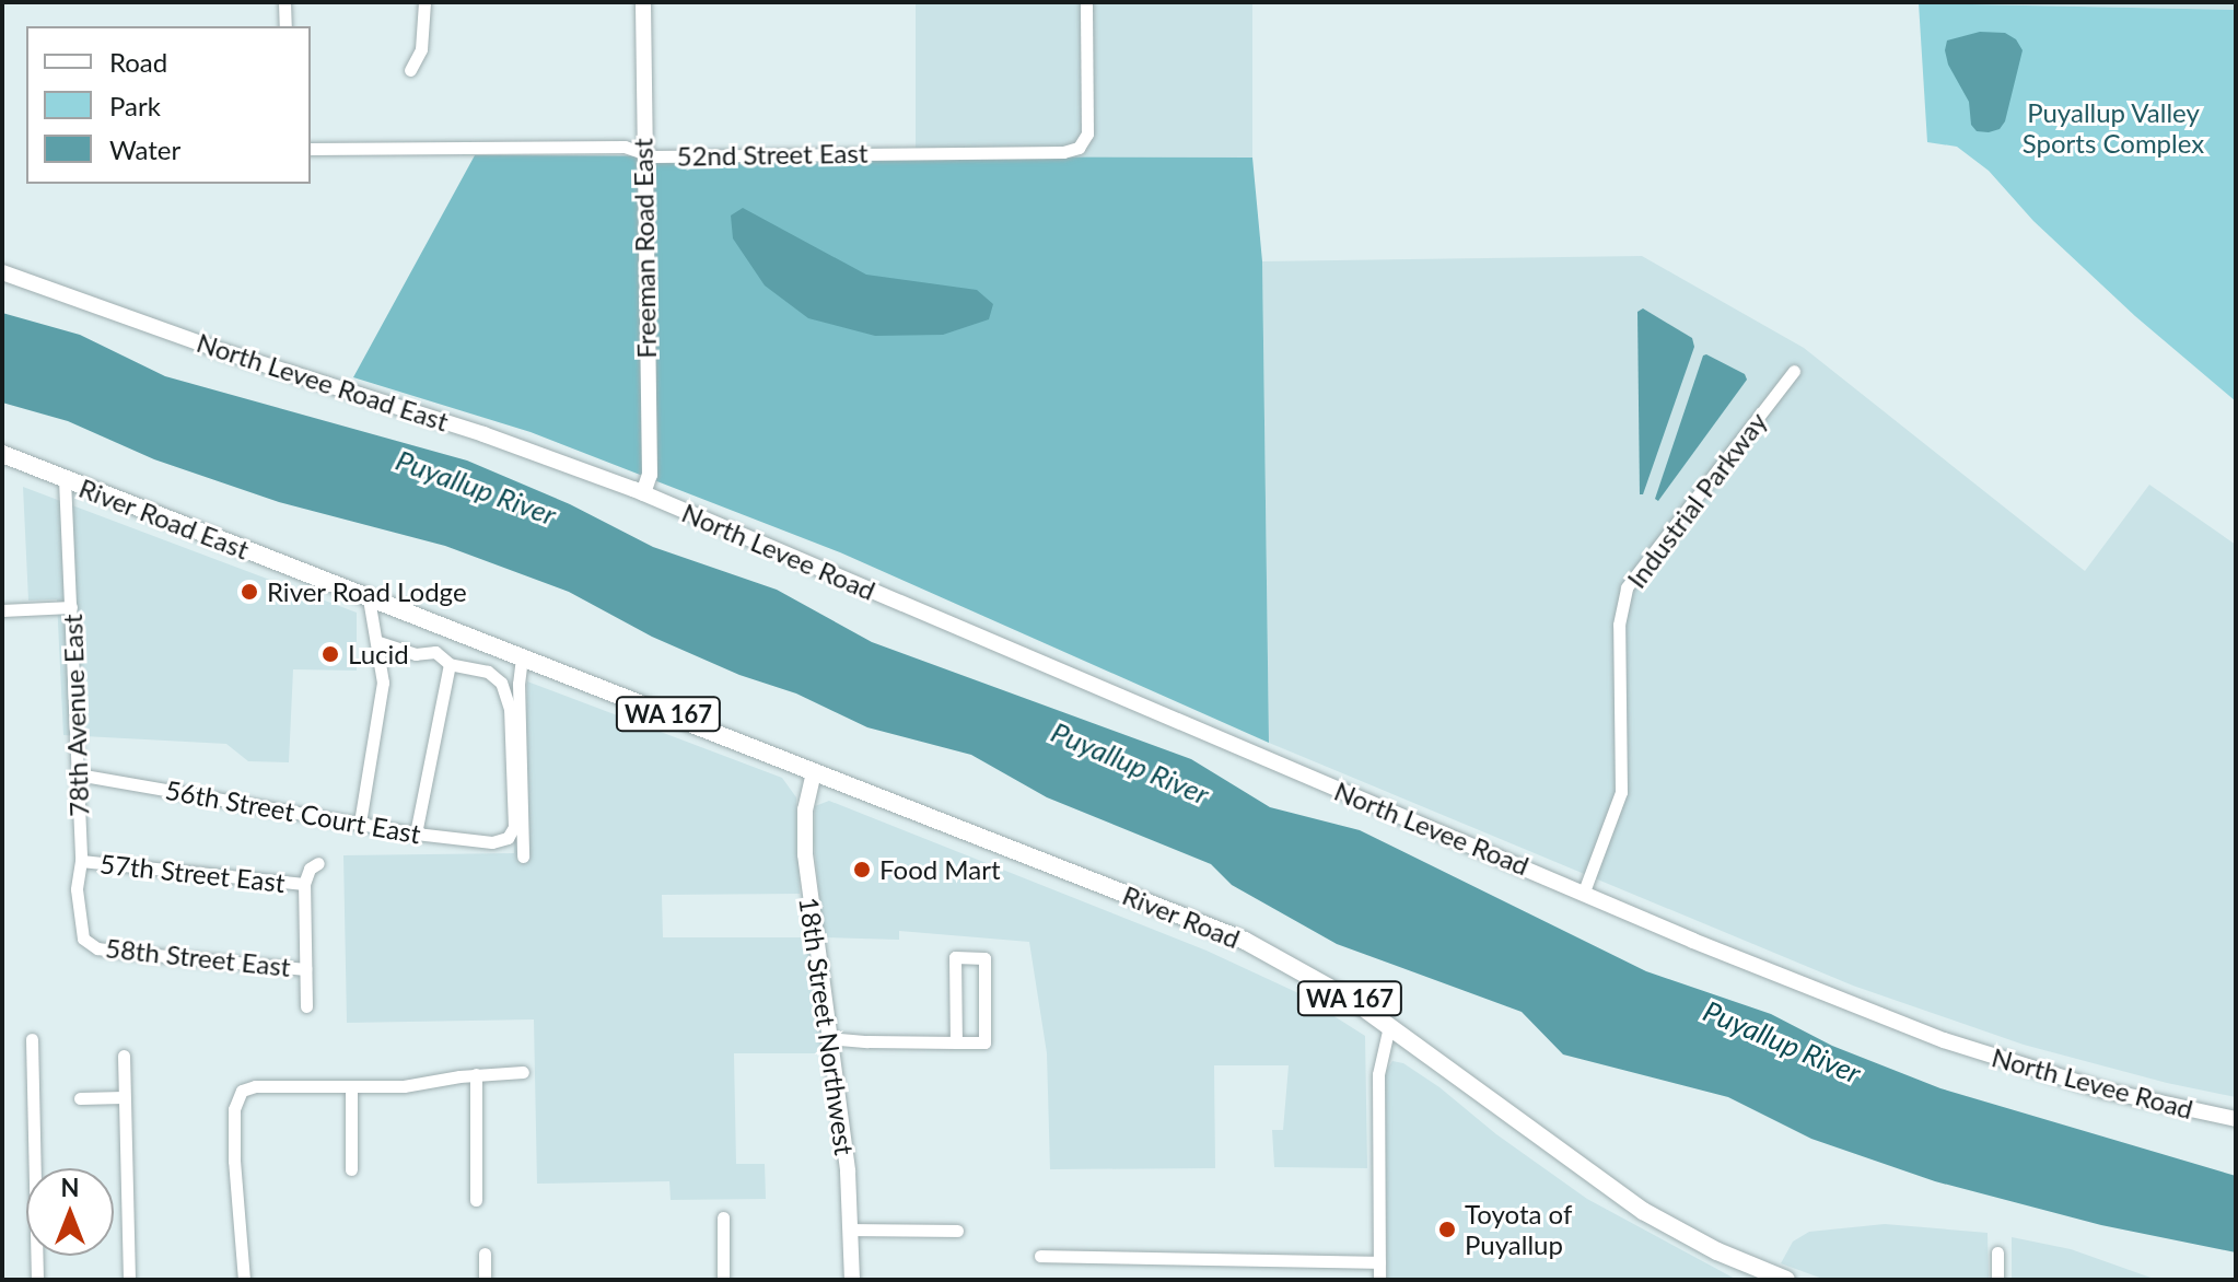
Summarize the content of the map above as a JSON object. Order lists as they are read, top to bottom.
{
  "streets": {
    "main road": ["River Road East", "WA 167", "River Road"],
    "street": [
      "52nd Street East",
      "Freeman Road East",
      "North Levee Road East",
      "Industrial Parkway",
      "North Levee Road",
      "78th Avenue East",
      "56th Street Court East",
      "57th Street East",
      "58th Street East",
      "18th Street Northwest"
    ]
  },
  "crossings": [
    ["52nd Street East", "Freeman Road East"],
    ["Freeman Road East", "North Levee Road East"],
    ["Freeman Road East", "North Levee Road"],
    ["North Levee Road East", "North Levee Road"],
    ["Industrial Parkway", "North Levee Road"],
    ["River Road East", "78th Avenue East"],
    ["River Road East", "River Road"],
    ["78th Avenue East", "56th Street Court East"],
    ["78th Avenue East", "57th Street East"],
    ["78th Avenue East", "58th Street East"],
    ["River Road", "18th Street Northwest"]
  ],
  "water": ["Puyallup River"],
  "parks": ["Puyallup Valley Sports Complex"],
  "places": [
    "River Road Lodge",
    "Lucid",
    "Food Mart",
    "Toyota of Puyallup"
  ],
  "legend": ["Road", "Park", "Water"],
  "north": "top"
}
